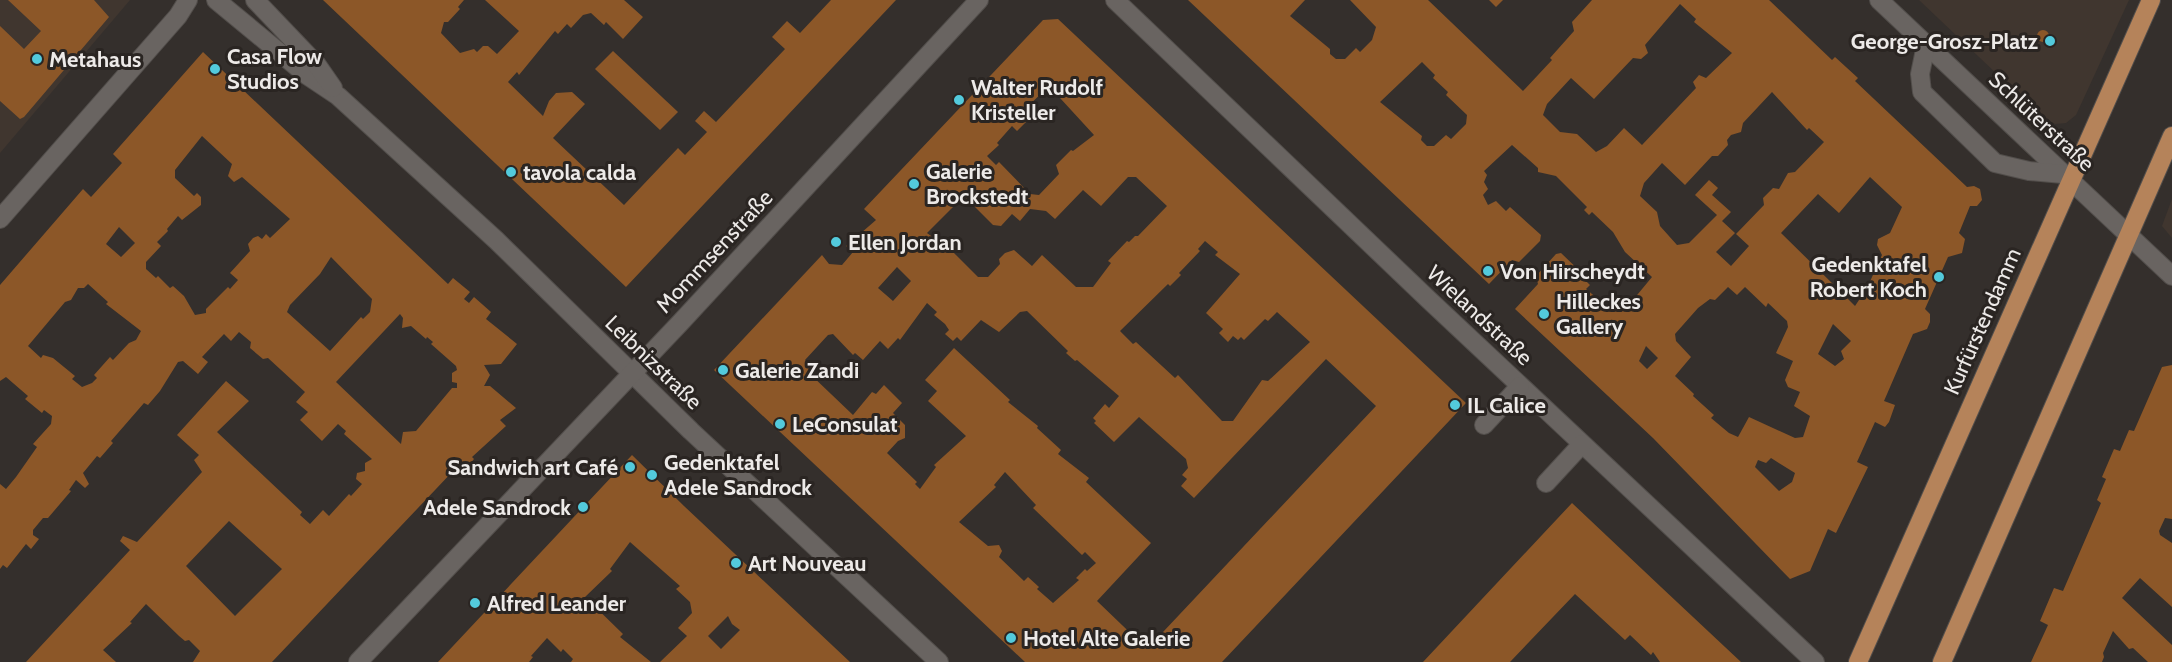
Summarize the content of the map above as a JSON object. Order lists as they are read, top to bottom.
{
  "streets": {
    "main road": ["Kurfürstendamm"],
    "street": [
      "Schlüterstraße",
      "Mommsenstraße",
      "Wielandstraße",
      "Leibnizstraße"
    ]
  },
  "crossings": [
    ["Schlüterstraße", "Kurfürstendamm"],
    ["Mommsenstraße", "Leibnizstraße"]
  ],
  "places": [
    "George-Grosz-Platz",
    "Metahaus",
    "Casa Flow Studios",
    "Walter Rudolf Kristeller",
    "tavola calda",
    "Galerie Brockstedt",
    "Ellen Jordan",
    "Von Hirscheydt",
    "Gedenktafel Robert Koch",
    "Hilleckes Gallery",
    "Galerie Zandi",
    "IL Calice",
    "LeConsulat",
    "Sandwich art Café",
    "Gedenktafel Adele Sandrock",
    "Adele Sandrock",
    "Art Nouveau",
    "Alfred Leander",
    "Hotel Alte Galerie"
  ]
}
